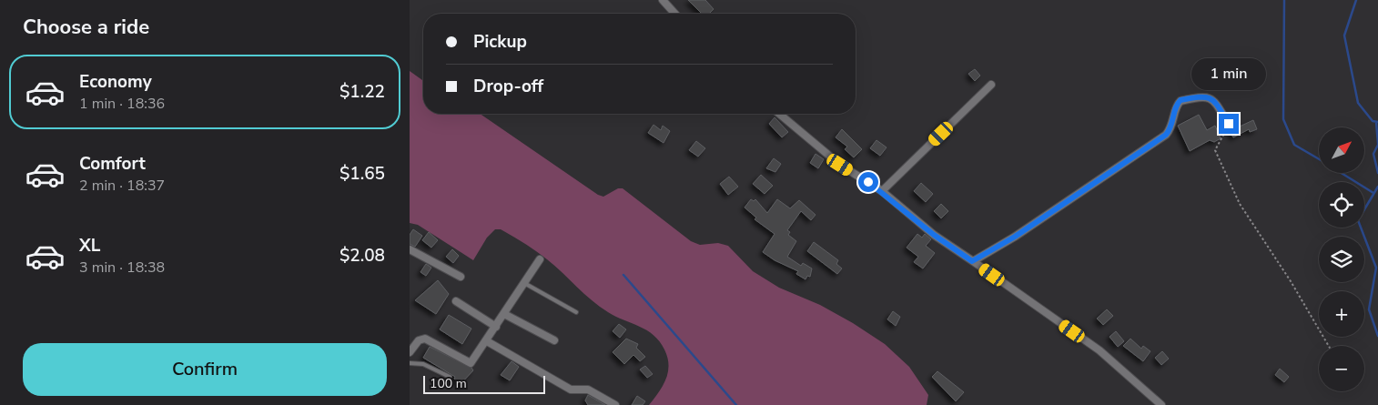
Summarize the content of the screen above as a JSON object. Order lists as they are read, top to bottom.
{
  "scale_bar": "100 m",
  "north": "top right",
  "page": {
    "heading": "Choose a ride",
    "banner": ["Pickup", "Drop-off"],
    "list": [
      {
        "name": "Economy",
        "note": "1 min · 18:36",
        "value": "$1.22"
      },
      {
        "name": "Comfort",
        "note": "2 min · 18:37",
        "value": "$1.65"
      },
      {
        "name": "XL",
        "note": "3 min · 18:38",
        "value": "$2.08"
      }
    ],
    "bubble": "1 min",
    "map_buttons": ["+", "−"],
    "buttons": "Confirm",
    "scale": "100 m"
  }
}
